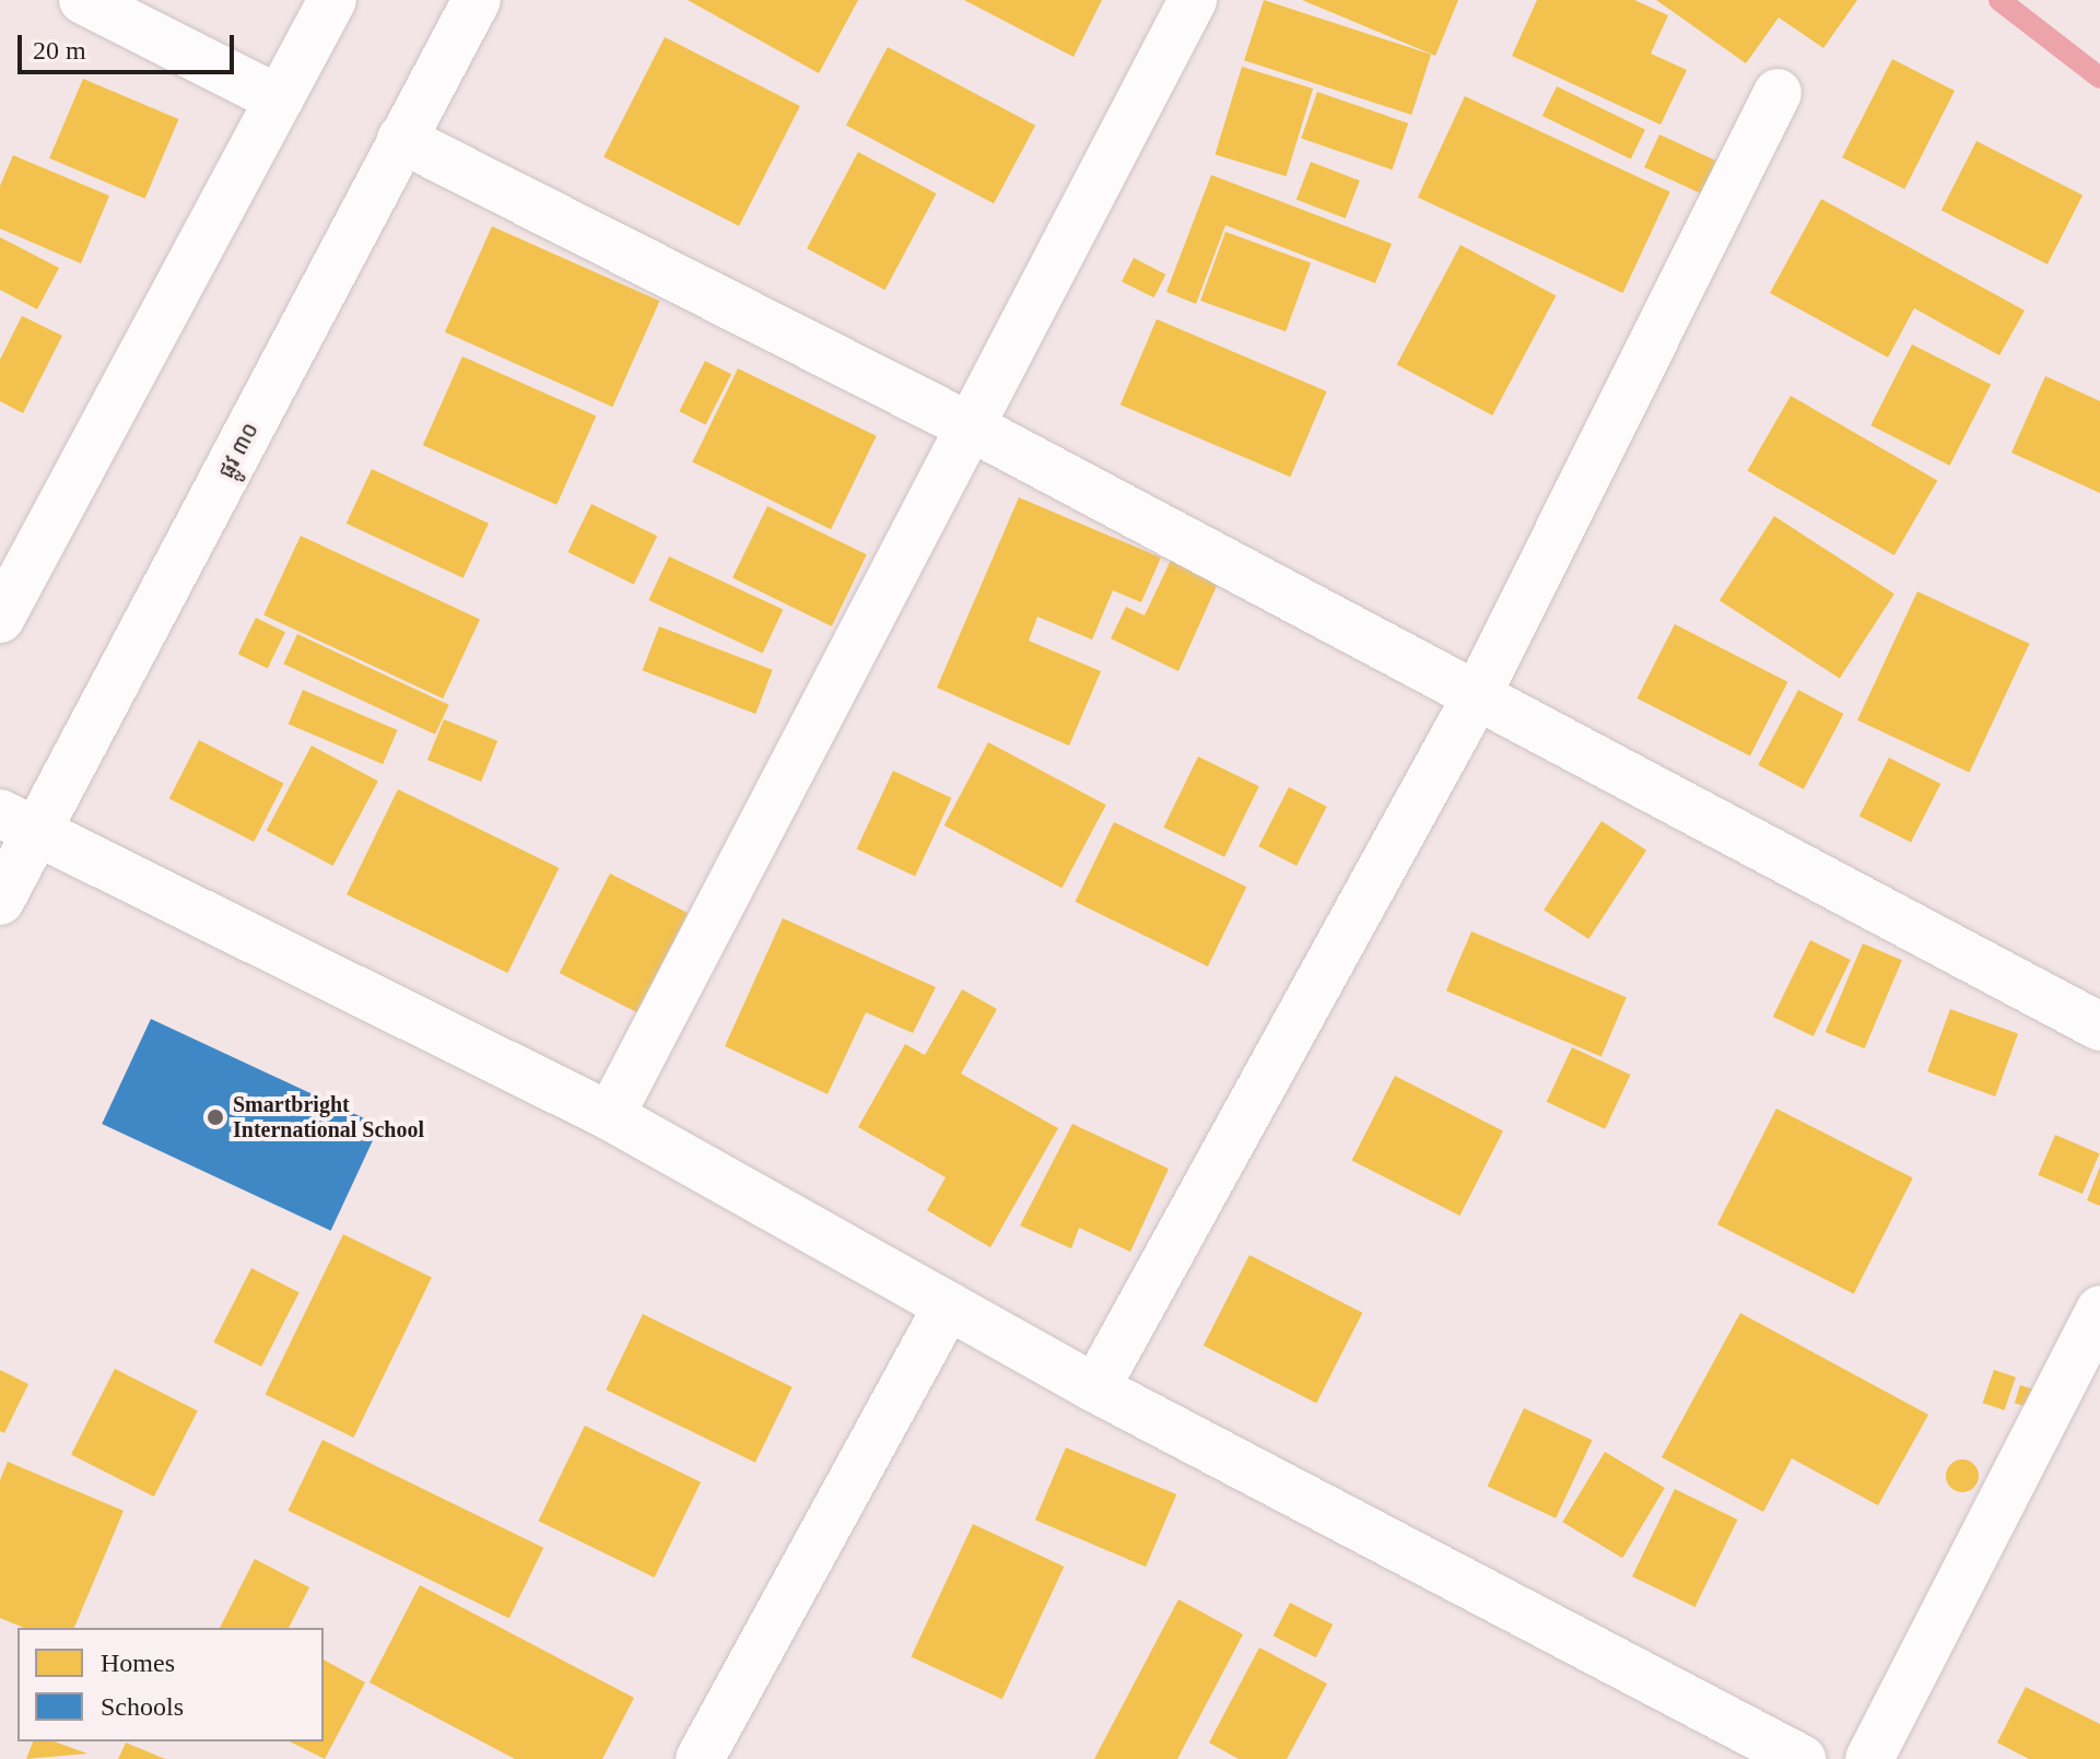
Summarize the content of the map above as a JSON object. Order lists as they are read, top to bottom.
{
  "streets": {
    "street": ["ផ្លូវ ៣០"]
  },
  "places": ["Smartbright International School"],
  "legend": ["Homes", "Schools"],
  "scale_bar": "20 m"
}
